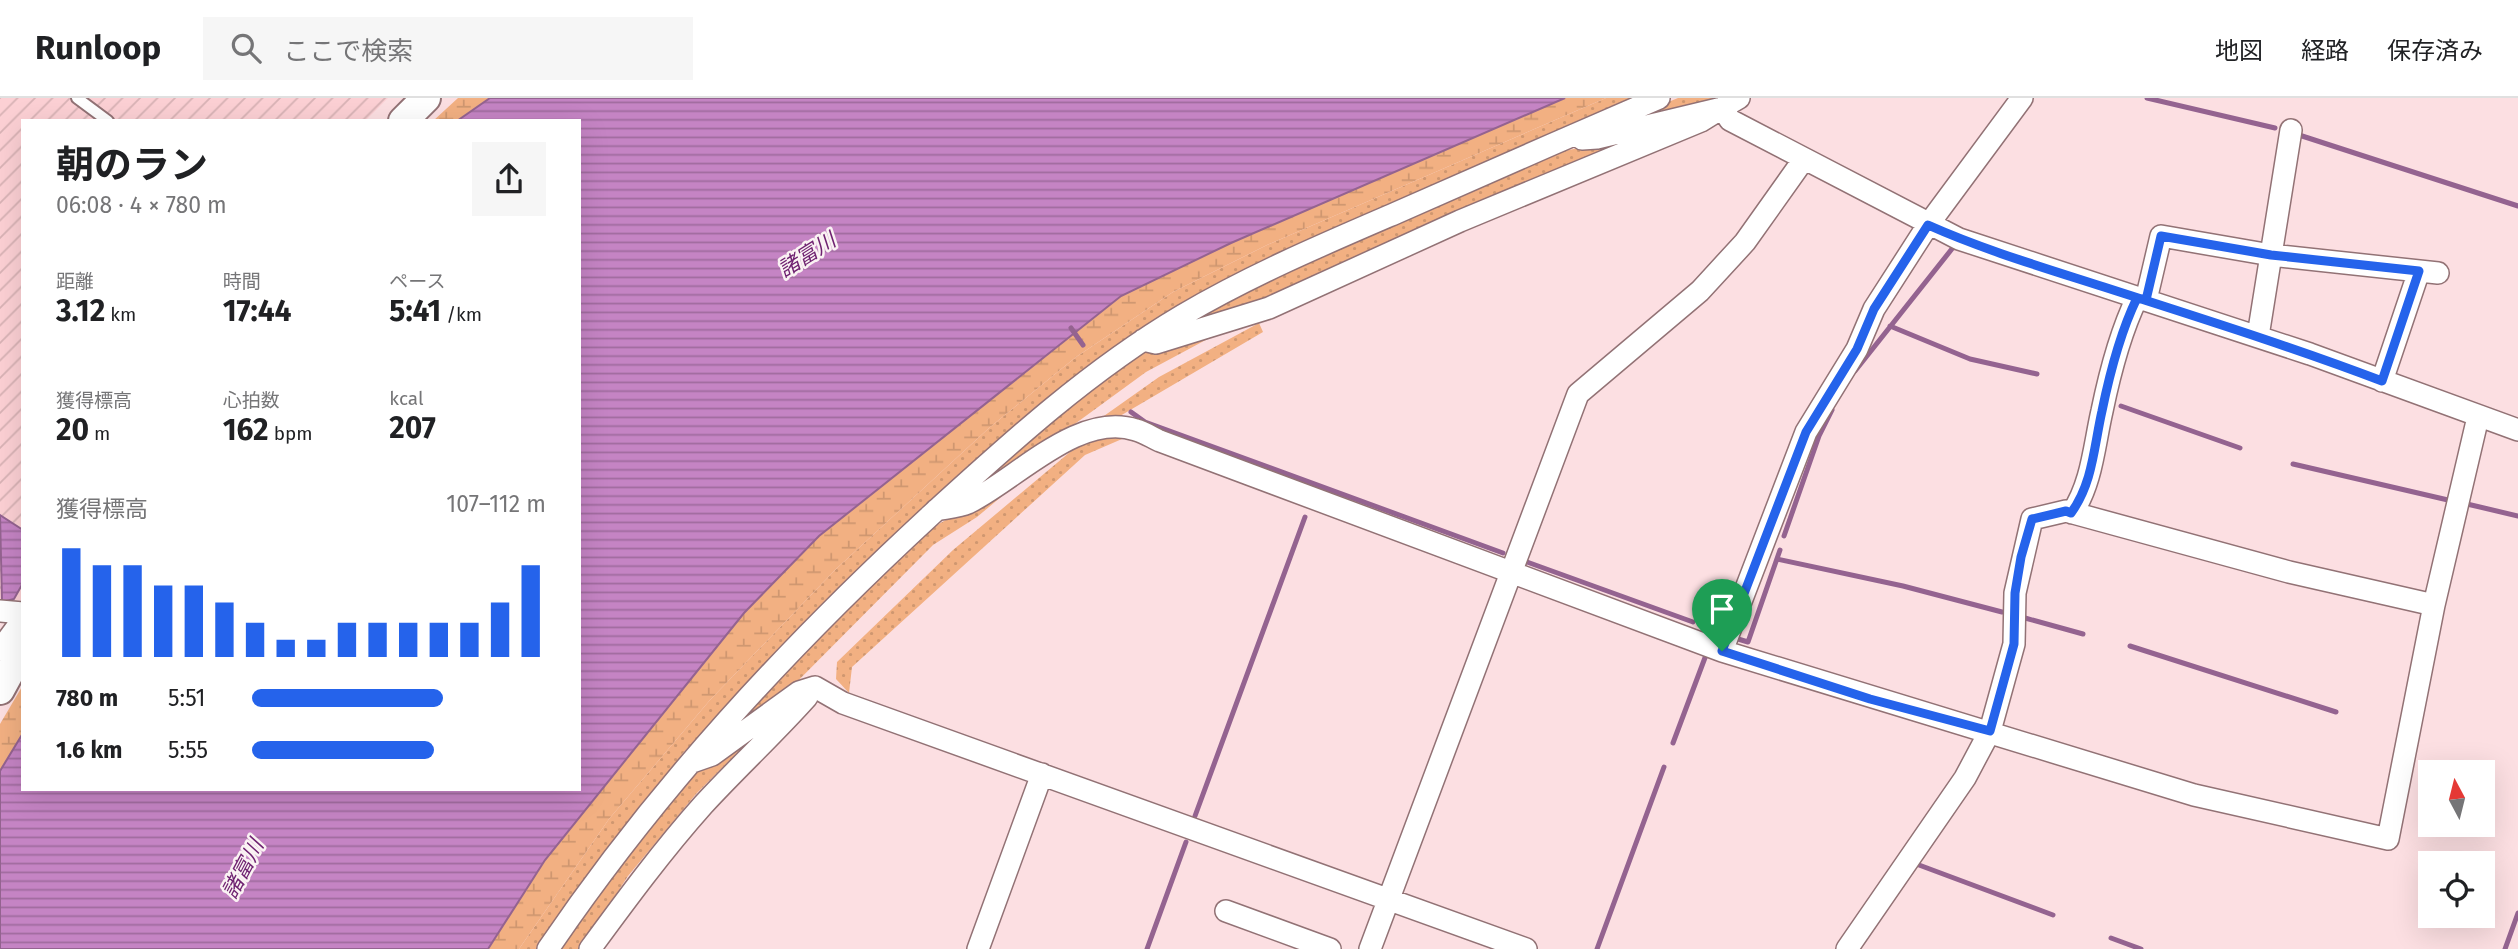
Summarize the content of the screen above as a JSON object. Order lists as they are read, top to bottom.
{
  "water": ["諸富川"],
  "north": "top",
  "page": {
    "header": "Runloop",
    "search": "ここで検索",
    "nav": ["地図", "経路", "保存済み"],
    "heading": ["朝のラン", "06:08 · 4 × 780 m"],
    "stats": [
      ["距離", "3.12 km"],
      ["時間", "17:44"],
      ["ペース", "5:41 /km"],
      ["獲得標高", "20 m"],
      ["心拍数", "162 bpm"],
      ["kcal", "207"]
    ],
    "chart": ["獲得標高", "107–112 m"],
    "list": [
      {
        "name": "780 m",
        "note": "5:51"
      },
      {
        "name": "1.6 km",
        "note": "5:55"
      }
    ]
  }
}
